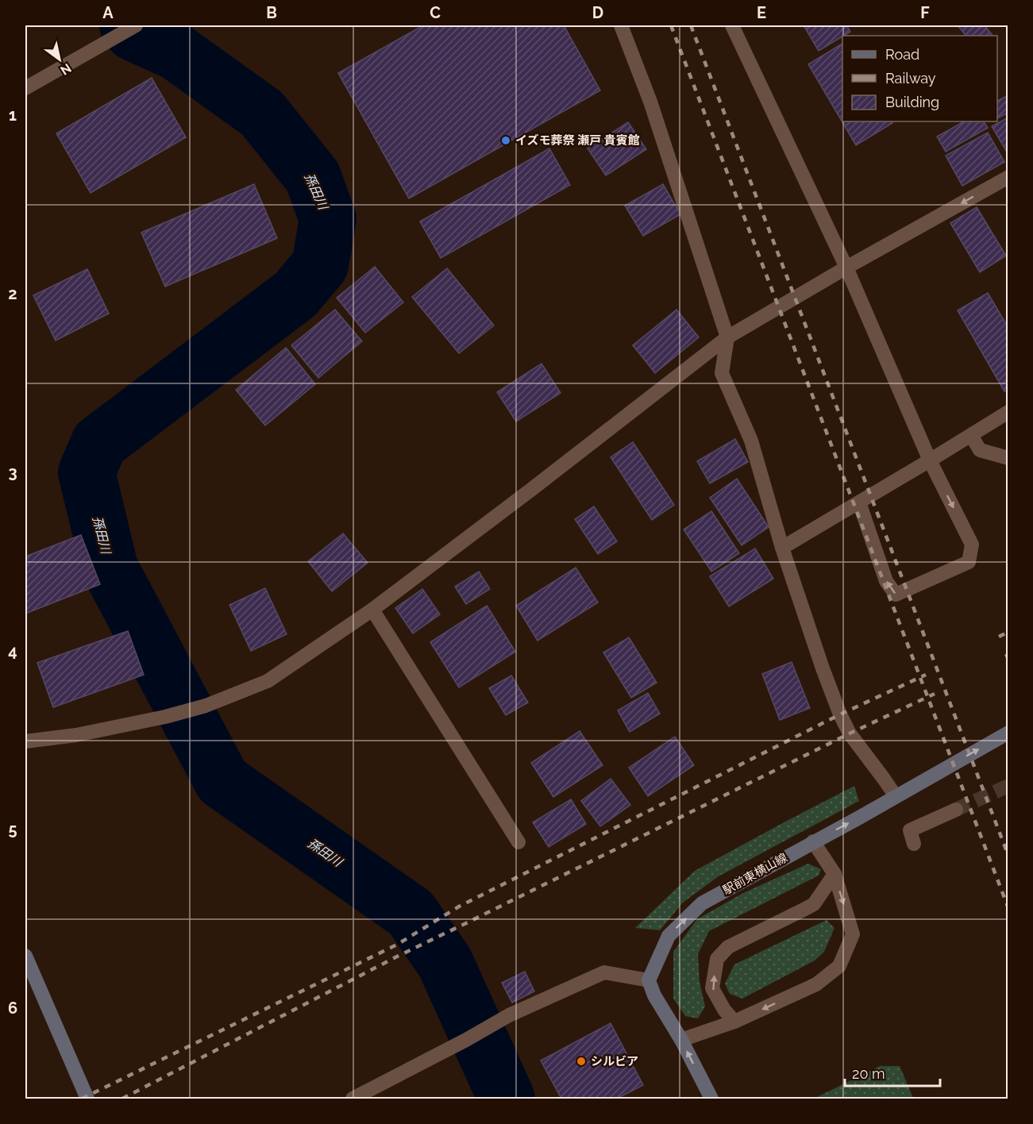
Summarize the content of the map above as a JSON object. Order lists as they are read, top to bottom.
{
  "streets": {
    "street": ["駅前東横山線"]
  },
  "one_way": ["駅前東横山線"],
  "water": ["孫田川"],
  "places": ["イズモ葬祭 瀬戸 貴賓館", "シルビア"],
  "legend": ["Road", "Railway", "Building"],
  "scale_bar": "20 m",
  "north": "bottom right",
  "grid": {
    "columns": [
      "A",
      "B",
      "C",
      "D",
      "E",
      "F"
    ],
    "rows": [
      "1",
      "2",
      "3",
      "4",
      "5",
      "6"
    ]
  }
}
